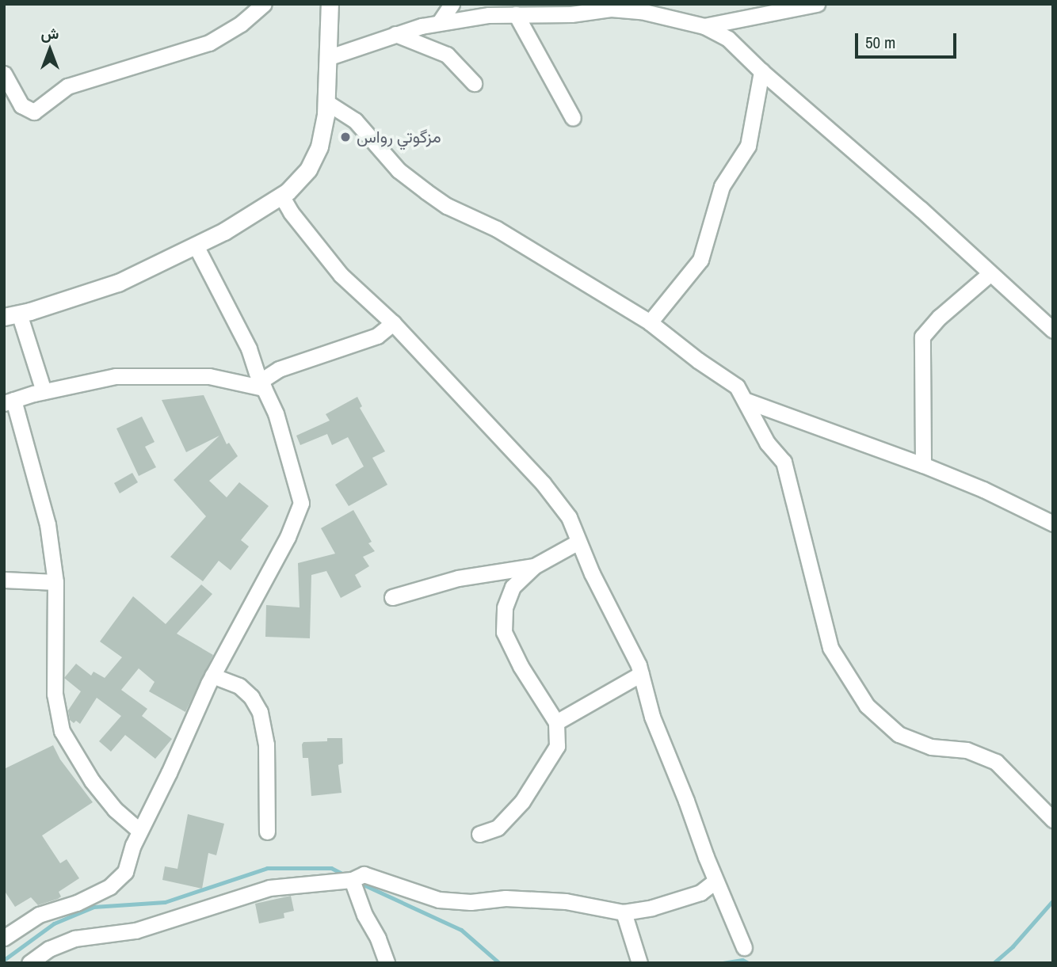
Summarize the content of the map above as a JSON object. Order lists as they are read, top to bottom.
{
  "places": ["مزگوتي رواس"],
  "scale_bar": "50 m",
  "north": "top"
}
